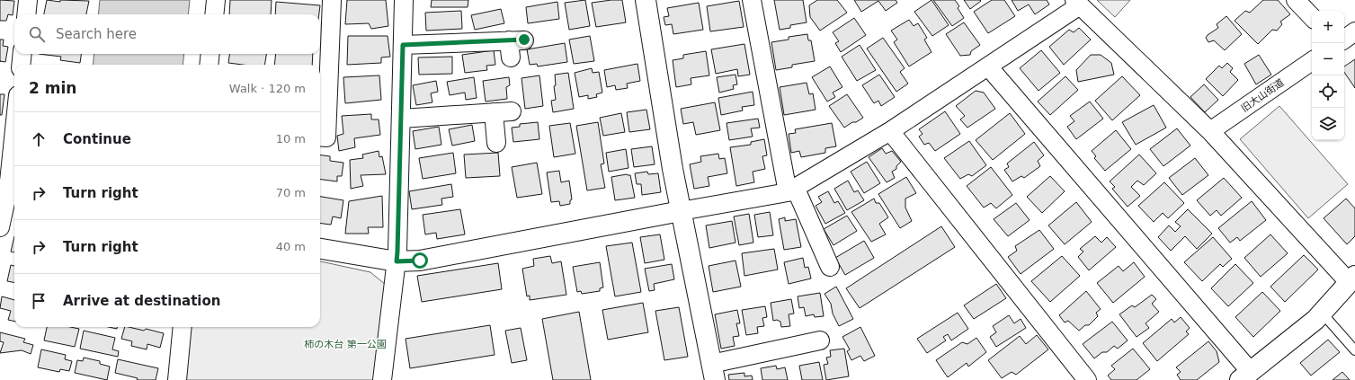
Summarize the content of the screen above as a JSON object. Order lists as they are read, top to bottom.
{
  "streets": {
    "street": ["旧大山街道"]
  },
  "parks": ["柿の木台 第一公園"],
  "page": {
    "map_buttons": ["+", "−"],
    "search": "Search here",
    "heading": ["2 min", "Walk · 120 m"],
    "list": [
      ["Continue", "10 m"],
      ["Turn right", "70 m"],
      ["Turn right", "40 m"],
      "Arrive at destination"
    ]
  }
}
